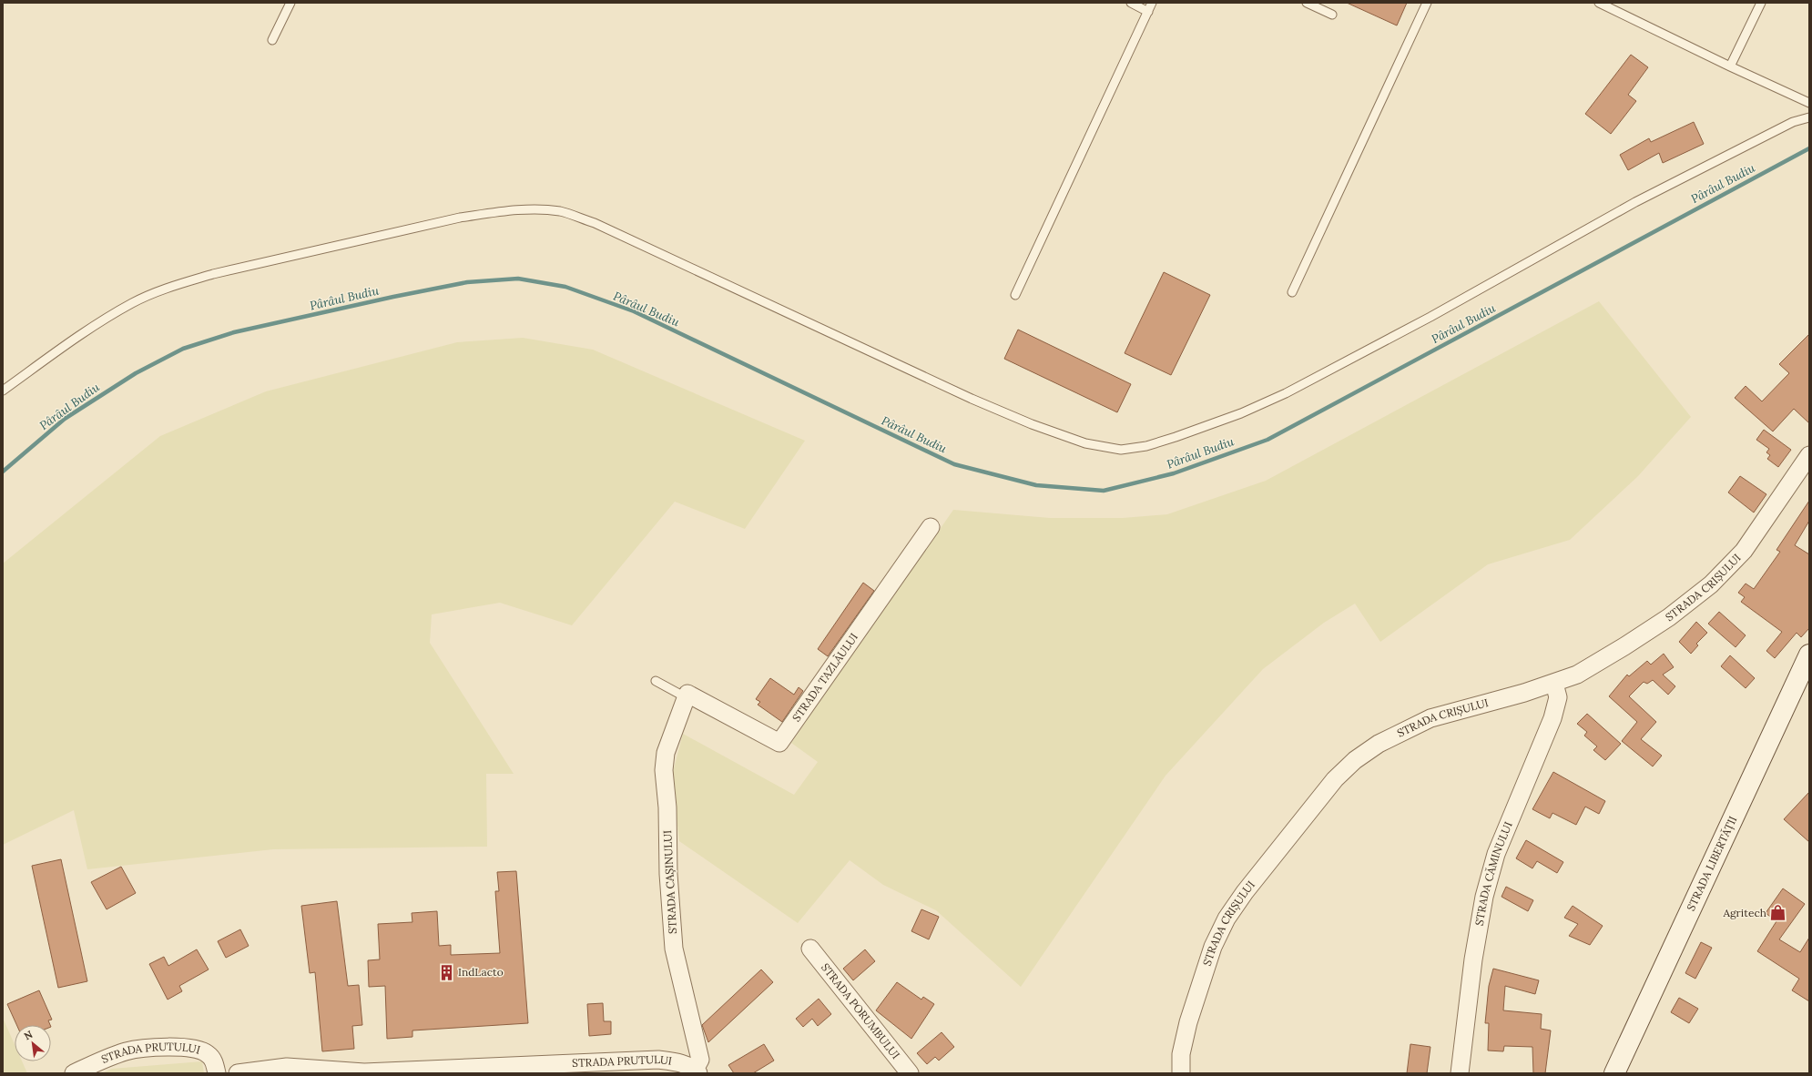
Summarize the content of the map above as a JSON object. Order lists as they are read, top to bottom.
{
  "streets": {
    "main road": ["STRADA LIBERTĂȚII"],
    "street": [
      "STRADA CRIȘULUI",
      "STRADA TAZLĂULUI",
      "STRADA CĂMINULUI",
      "STRADA CAȘINULUI",
      "STRADA PORUMBULUI",
      "STRADA PRUTULUI"
    ]
  },
  "crossings": [
    ["STRADA CRIȘULUI", "STRADA CĂMINULUI"],
    ["STRADA TAZLĂULUI", "STRADA CAȘINULUI"],
    ["STRADA CAȘINULUI", "STRADA PRUTULUI"]
  ],
  "water": ["Pârâul Budiu"],
  "places": {
    "shop": ["Agritech"],
    "building": ["IndLacto"]
  },
  "north": "top left"
}
